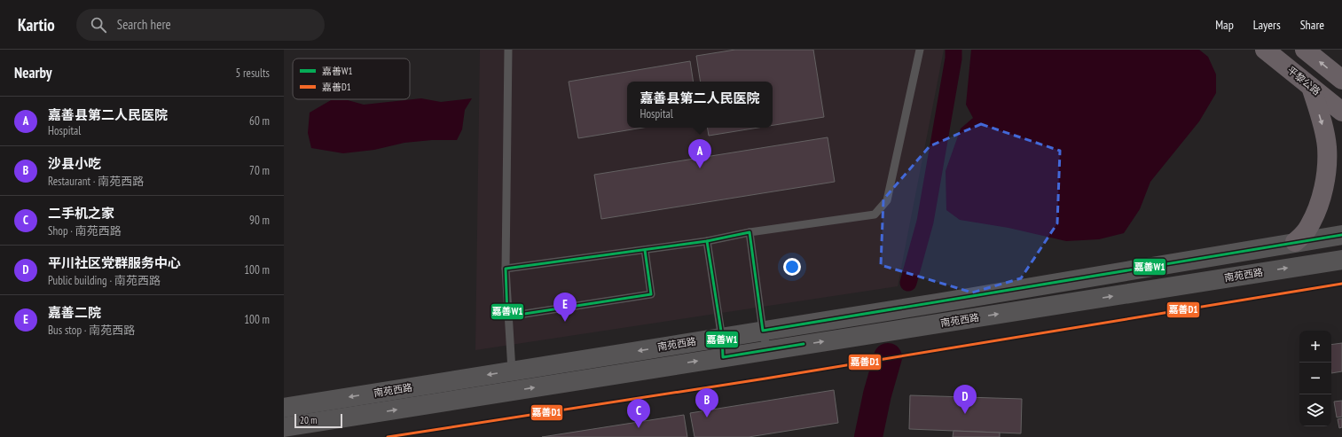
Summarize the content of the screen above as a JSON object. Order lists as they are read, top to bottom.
{
  "streets": {
    "main road": ["平黎公路", "南苑西路"]
  },
  "lines": ["transit line 嘉善W1", "transit line 嘉善D1"],
  "legend": ["嘉善W1", "嘉善D1"],
  "scale_bar": "20 m",
  "page": {
    "header": "Kartio",
    "search": "Search here",
    "nav": ["Map", "Layers", "Share"],
    "heading": ["Nearby", "5 results"],
    "popup": ["嘉善县第二人民医院", "Hospital"],
    "list": [
      {
        "mark": "A",
        "name": "嘉善县第二人民医院",
        "note": "Hospital",
        "value": "60 m"
      },
      {
        "mark": "B",
        "name": "沙县小吃",
        "note": "Restaurant · 南苑西路",
        "value": "70 m"
      },
      {
        "mark": "C",
        "name": "二手机之家",
        "note": "Shop · 南苑西路",
        "value": "90 m"
      },
      {
        "mark": "D",
        "name": "平川社区党群服务中心",
        "note": "Public building · 南苑西路",
        "value": "100 m"
      },
      {
        "mark": "E",
        "name": "嘉善二院",
        "note": "Bus stop · 南苑西路",
        "value": "100 m"
      }
    ],
    "pins": [
      "A",
      "E",
      "D",
      "B",
      "C"
    ],
    "map_buttons": ["+", "−"],
    "scale": "20 m"
  }
}
